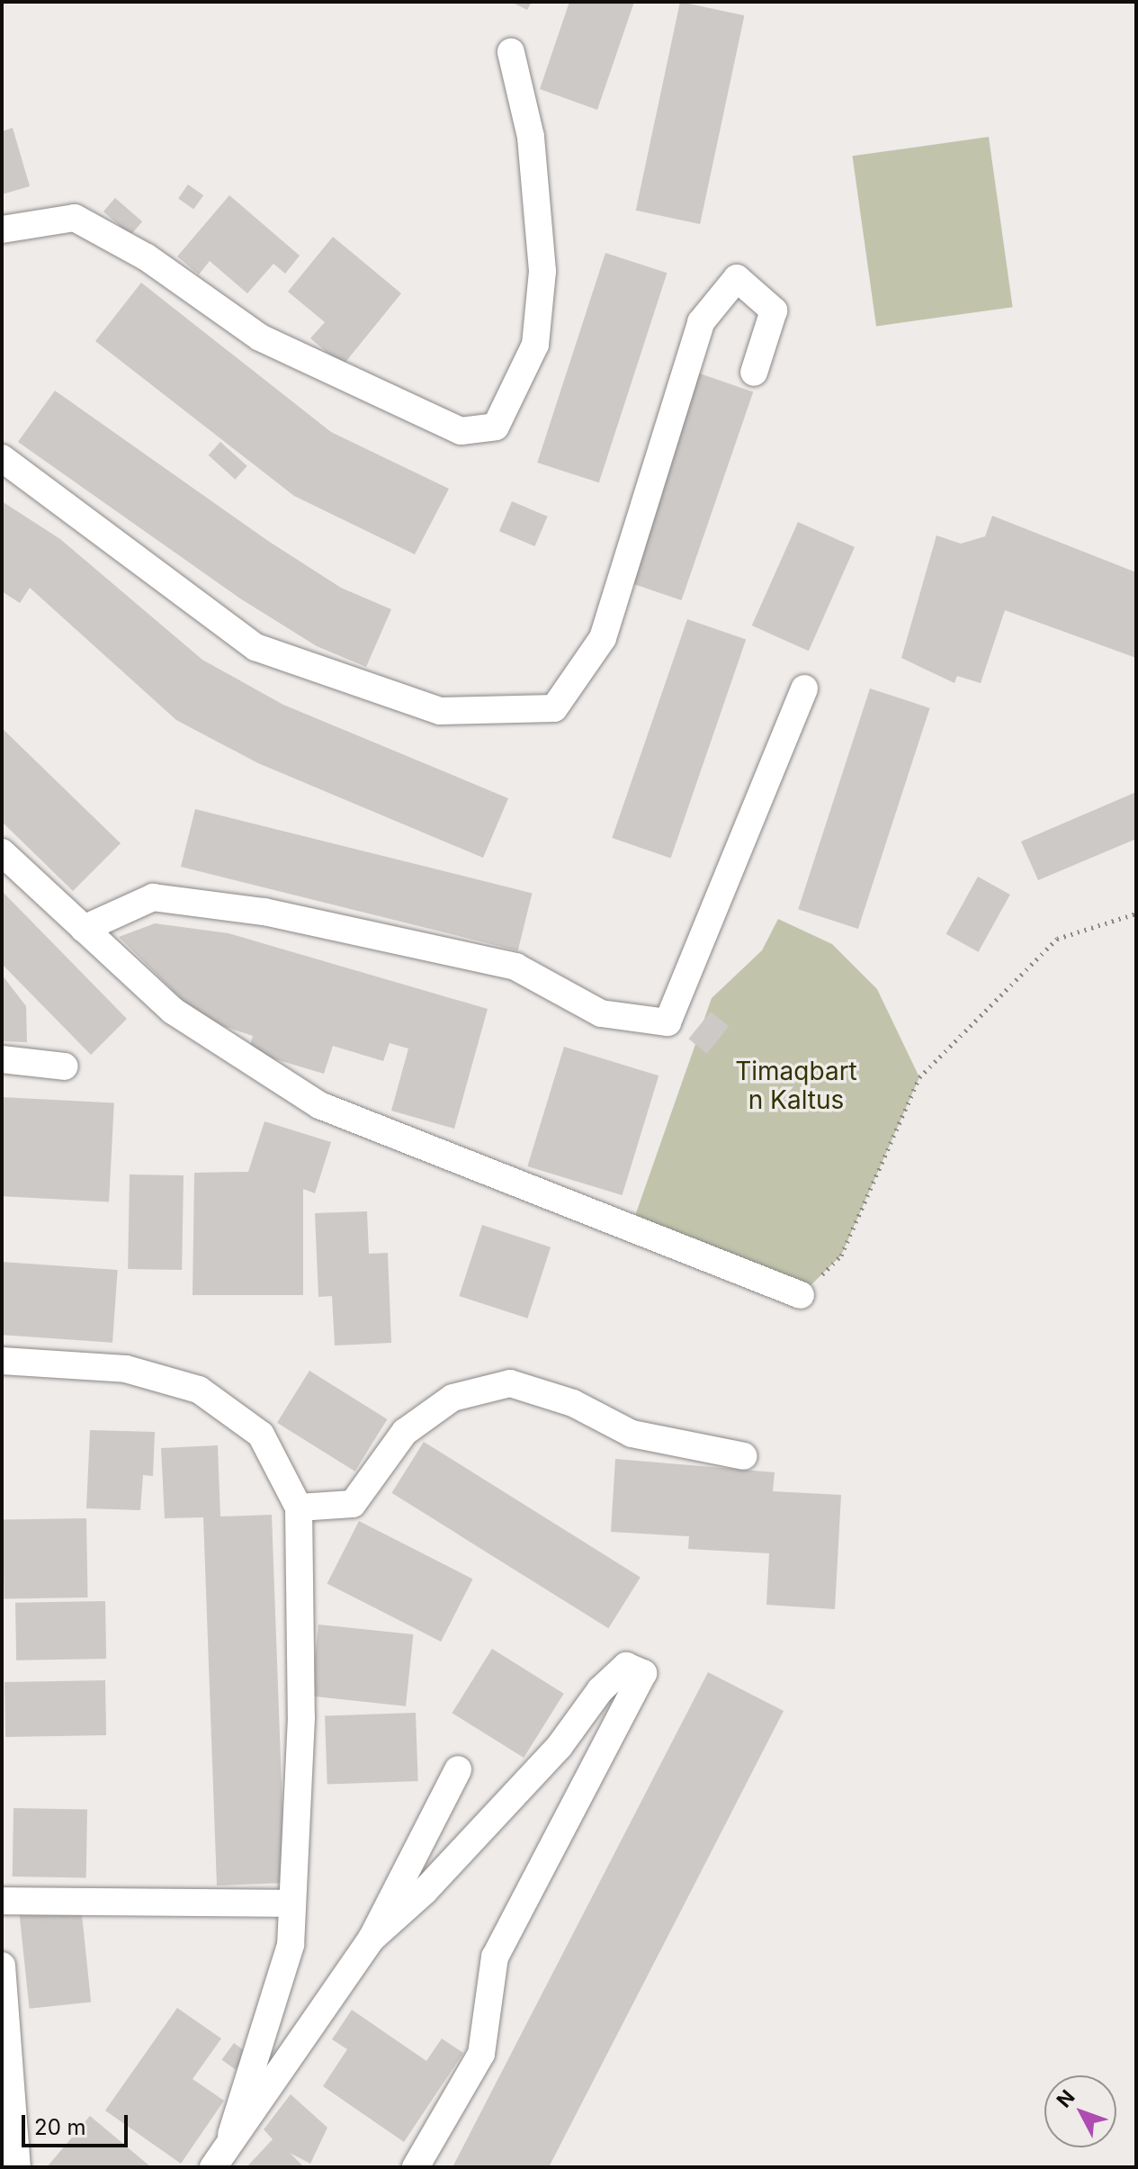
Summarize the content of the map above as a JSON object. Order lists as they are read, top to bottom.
{
  "parks": ["Timaqbart n Kaltus"],
  "scale_bar": "20 m",
  "north": "top left"
}
